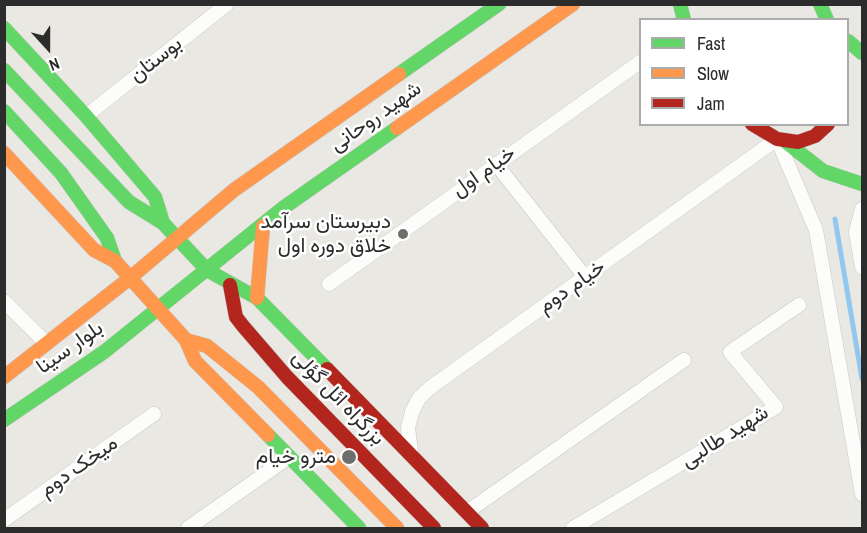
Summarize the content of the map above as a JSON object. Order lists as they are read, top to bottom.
{
  "streets": {
    "main road": ["شهید روحانی", "بلوار سینا", "بزرگراه ائل گؤلی"],
    "street": [
      "بوستان",
      "خیام اول",
      "خیام دوم",
      "شهید طالبی",
      "میخک دوم"
    ]
  },
  "crossings": [
    ["شهید روحانی", "بلوار سینا"]
  ],
  "places": ["دبیرستان سرآمد خلاق دوره اول", "مترو خیام"],
  "legend": ["Fast", "Slow", "Jam"],
  "north": "bottom"
}
